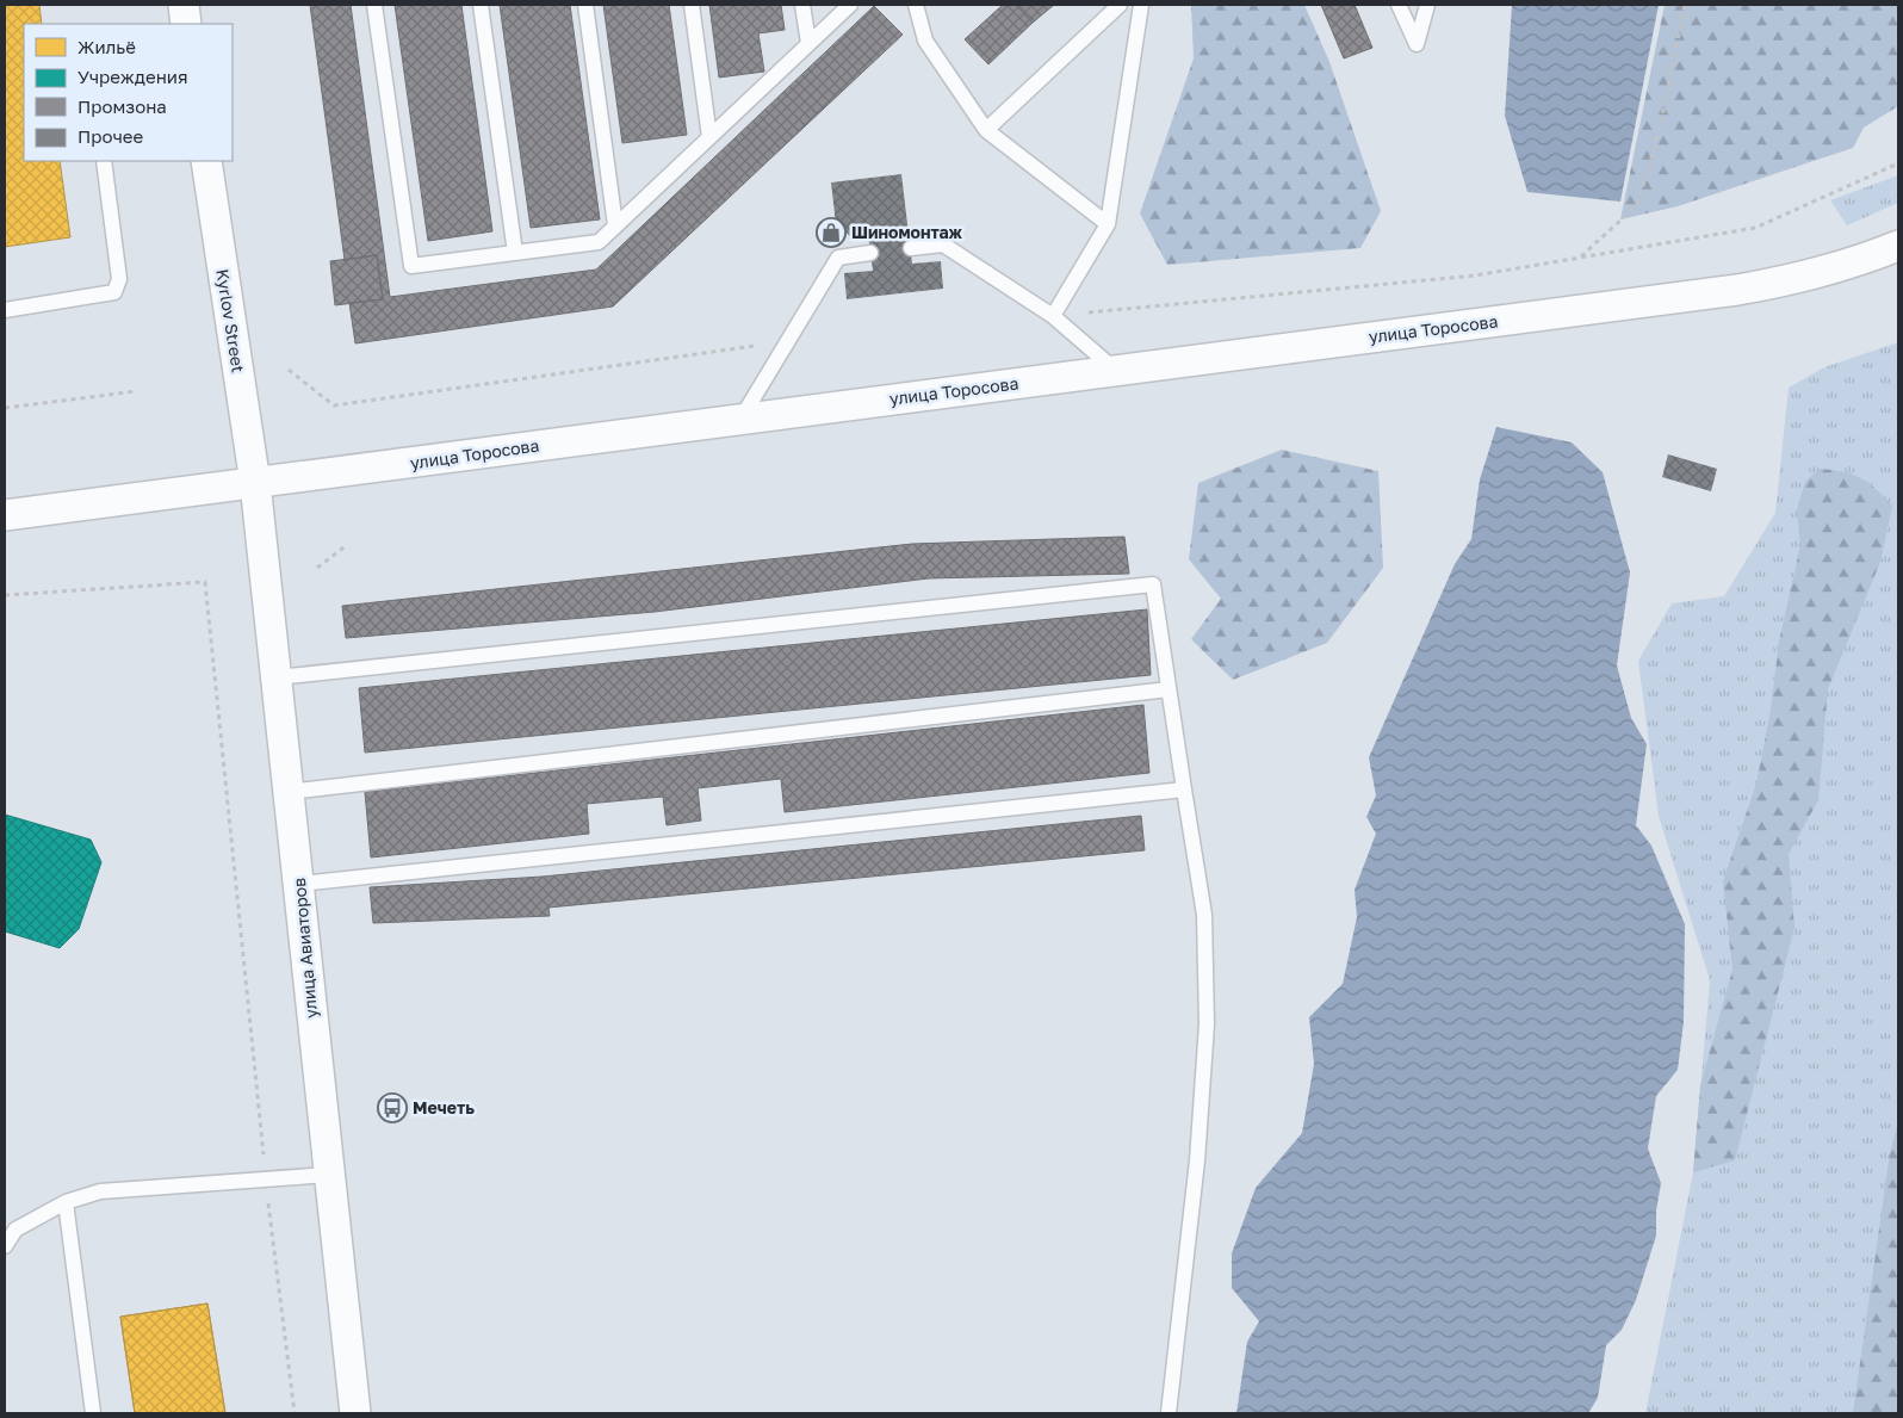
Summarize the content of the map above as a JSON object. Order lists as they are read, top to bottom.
{
  "streets": {
    "street": ["Kyrlov Street", "улица Торосова", "улица Авиаторов"]
  },
  "crossings": [
    ["Kyrlov Street", "улица Торосова"],
    ["Kyrlov Street", "улица Авиаторов"],
    ["улица Торосова", "улица Авиаторов"]
  ],
  "places": {
    "shop": ["Шиномонтаж"],
    "bus stop": ["Мечеть"]
  },
  "legend": [
    "Жильё",
    "Учреждения",
    "Промзона",
    "Прочее"
  ]
}
